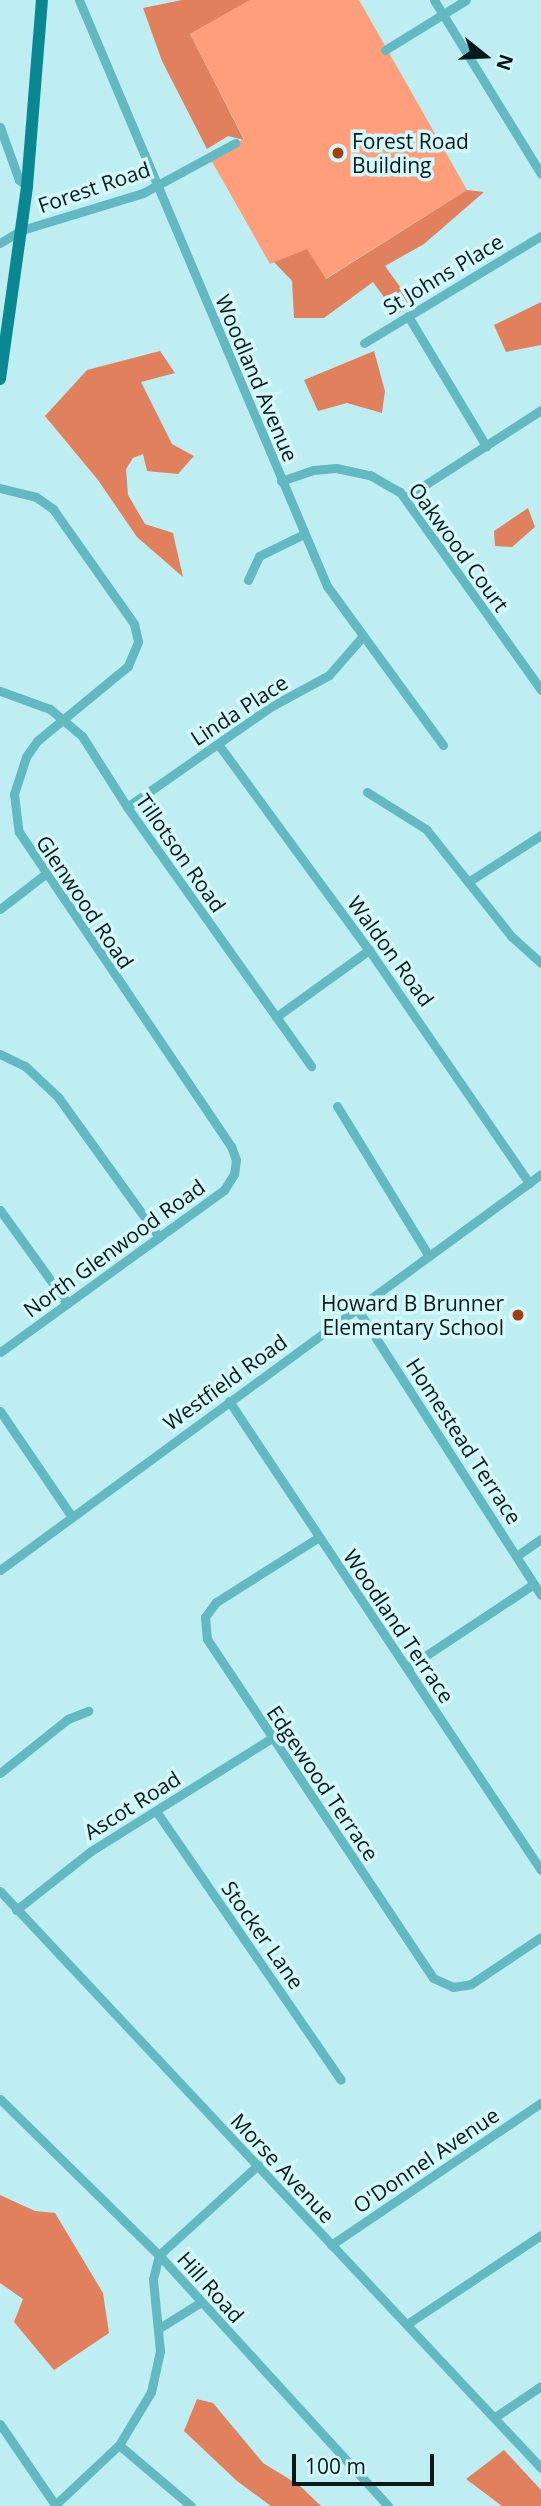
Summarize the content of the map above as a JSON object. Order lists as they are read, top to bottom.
{
  "streets": {
    "street": [
      "Forest Road",
      "St Johns Place",
      "Woodland Avenue",
      "Oakwood Court",
      "Linda Place",
      "Tillotson Road",
      "Glenwood Road",
      "Waldon Road",
      "North Glenwood Road",
      "Westfield Road",
      "Homestead Terrace",
      "Woodland Terrace",
      "Edgewood Terrace",
      "Ascot Road",
      "Stocker Lane",
      "O'Donnel Avenue",
      "Morse Avenue",
      "Hill Road"
    ]
  },
  "crossings": [
    ["Forest Road", "Woodland Avenue"],
    ["Woodland Avenue", "Oakwood Court"],
    ["Woodland Avenue", "Linda Place"],
    ["Linda Place", "Tillotson Road"],
    ["Linda Place", "Waldon Road"],
    ["Tillotson Road", "Glenwood Road"],
    ["Glenwood Road", "North Glenwood Road"],
    ["Waldon Road", "Westfield Road"],
    ["Westfield Road", "Homestead Terrace"],
    ["Westfield Road", "Woodland Terrace"],
    ["Woodland Terrace", "Edgewood Terrace"],
    ["Edgewood Terrace", "Ascot Road"],
    ["Ascot Road", "Stocker Lane"],
    ["Ascot Road", "Morse Avenue"],
    ["O'Donnel Avenue", "Morse Avenue"]
  ],
  "places": ["Forest Road Building", "Howard B Brunner Elementary School"],
  "scale_bar": "100 m",
  "north": "right"
}
